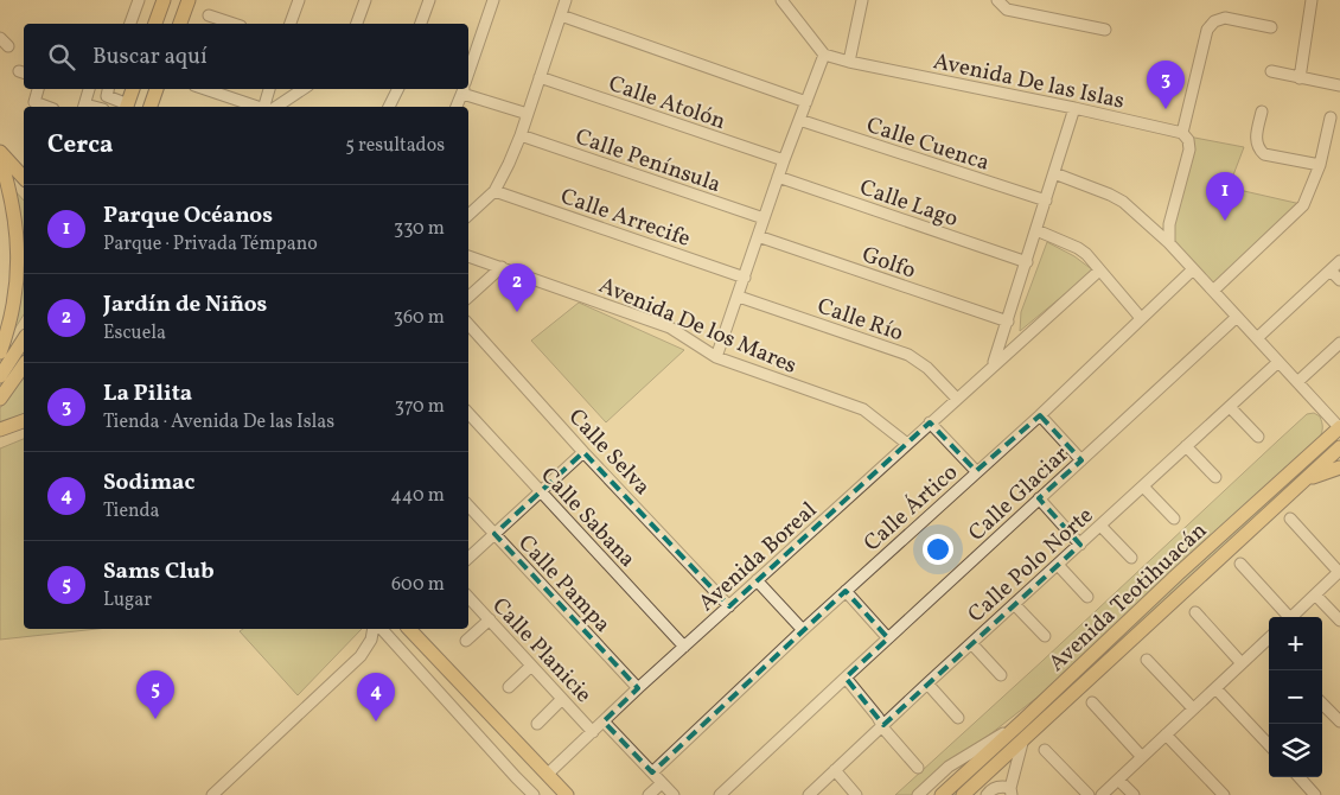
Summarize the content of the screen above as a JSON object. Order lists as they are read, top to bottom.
{
  "streets": {
    "main road": ["Avenida Teotihuacán"],
    "street": [
      "Avenida De las Islas",
      "Calle Atolón",
      "Calle Cuenca",
      "Calle Península",
      "Calle Lago",
      "Calle Arrecife",
      "Golfo",
      "Calle Río",
      "Avenida De los Mares",
      "Calle Selva",
      "Calle Glaciar",
      "Calle Ártico",
      "Calle Sabana",
      "Avenida Boreal",
      "Calle Polo Norte",
      "Calle Pampa",
      "Calle Planicie"
    ]
  },
  "crossings": [
    ["Calle Río", "Avenida Boreal"],
    ["Avenida De los Mares", "Avenida Boreal"],
    ["Calle Selva", "Avenida Boreal"],
    ["Calle Sabana", "Avenida Boreal"],
    ["Avenida Boreal", "Calle Pampa"],
    ["Avenida Boreal", "Calle Planicie"]
  ],
  "page": {
    "search": "Buscar aquí",
    "pins": [
      "3",
      "1",
      "2",
      "5",
      "4"
    ],
    "heading": ["Cerca", "5 resultados"],
    "list": [
      {
        "mark": "1",
        "name": "Parque Océanos",
        "note": "Parque · Privada Témpano",
        "value": "330 m"
      },
      {
        "mark": "2",
        "name": "Jardín de Niños",
        "note": "Escuela",
        "value": "360 m"
      },
      {
        "mark": "3",
        "name": "La Pilita",
        "note": "Tienda · Avenida De las Islas",
        "value": "370 m"
      },
      {
        "mark": "4",
        "name": "Sodimac",
        "note": "Tienda",
        "value": "440 m"
      },
      {
        "mark": "5",
        "name": "Sams Club",
        "note": "Lugar",
        "value": "600 m"
      }
    ],
    "map_buttons": ["+", "−"]
  }
}
